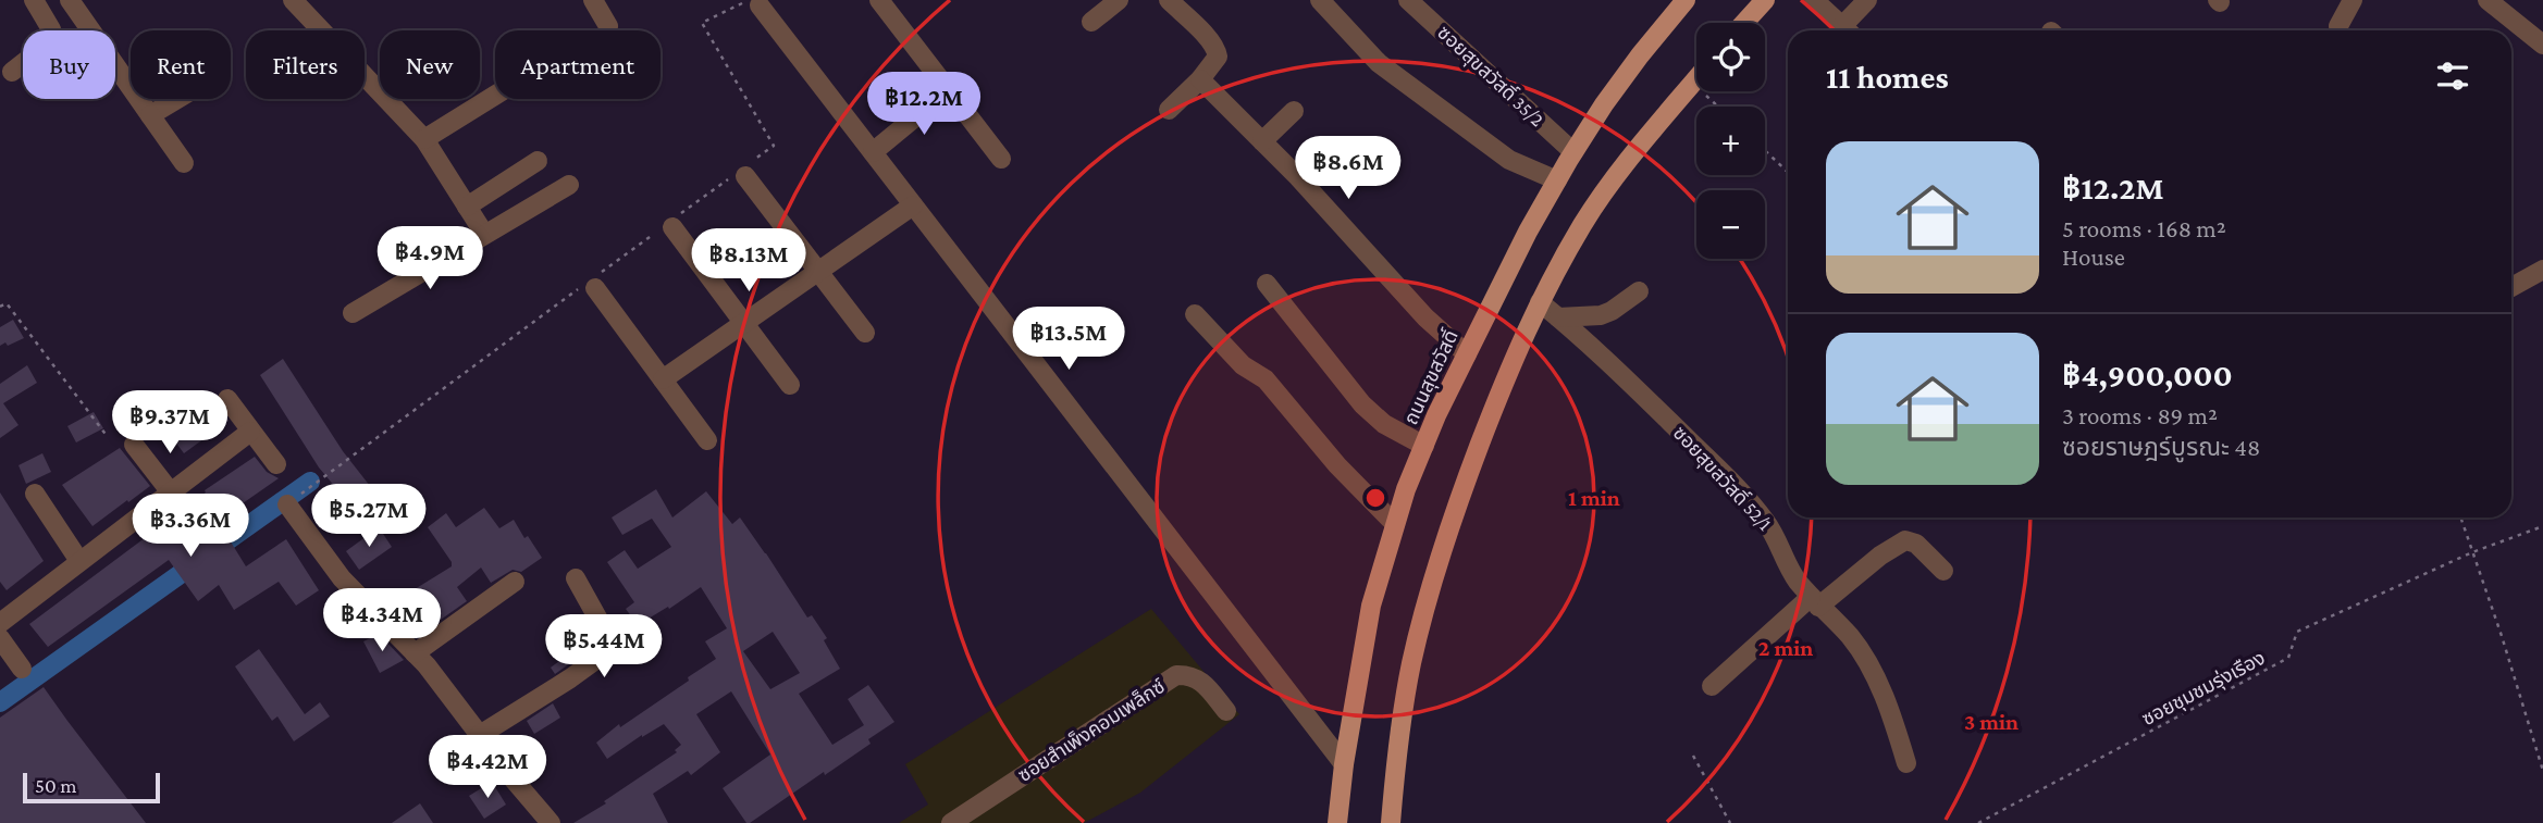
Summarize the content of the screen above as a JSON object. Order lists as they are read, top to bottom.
{
  "streets": {
    "main road": ["ถนนสุขสวัสดิ์"],
    "street": ["ซอยสุขสวัสดิ์ 35/2", "ซอยสุขสวัสดิ์ 52/1", "ซอยสำเพ็งคอมเพล็กซ์"],
    "path": ["ซอยชุมชมรุ่งเรือง"]
  },
  "crossings": [
    ["ซอยสุขสวัสดิ์ 35/2", "ถนนสุขสวัสดิ์"]
  ],
  "scale_bar": "50 m",
  "page": {
    "map_buttons": ["+", "−"],
    "chip": [
      "Buy",
      "Rent",
      "Filters",
      "New",
      "Apartment"
    ],
    "heading": "11 homes",
    "price": [
      "฿12.2M",
      "฿8.6M",
      "฿4.9M",
      "฿8.13M",
      "฿13.5M",
      "฿9.37M",
      "฿5.27M",
      "฿3.36M",
      "฿4.34M",
      "฿5.44M",
      "฿4.42M"
    ],
    "list": [
      {
        "name": "฿12.2M",
        "note": "5 rooms · 168 m² · House"
      },
      {
        "name": "฿4,900,000",
        "note": "3 rooms · 89 m² · ซอยราษฎร์บูรณะ 48"
      }
    ],
    "scale": "50 m"
  },
  "rings": ["1 min", "2 min", "3 min"]
}
